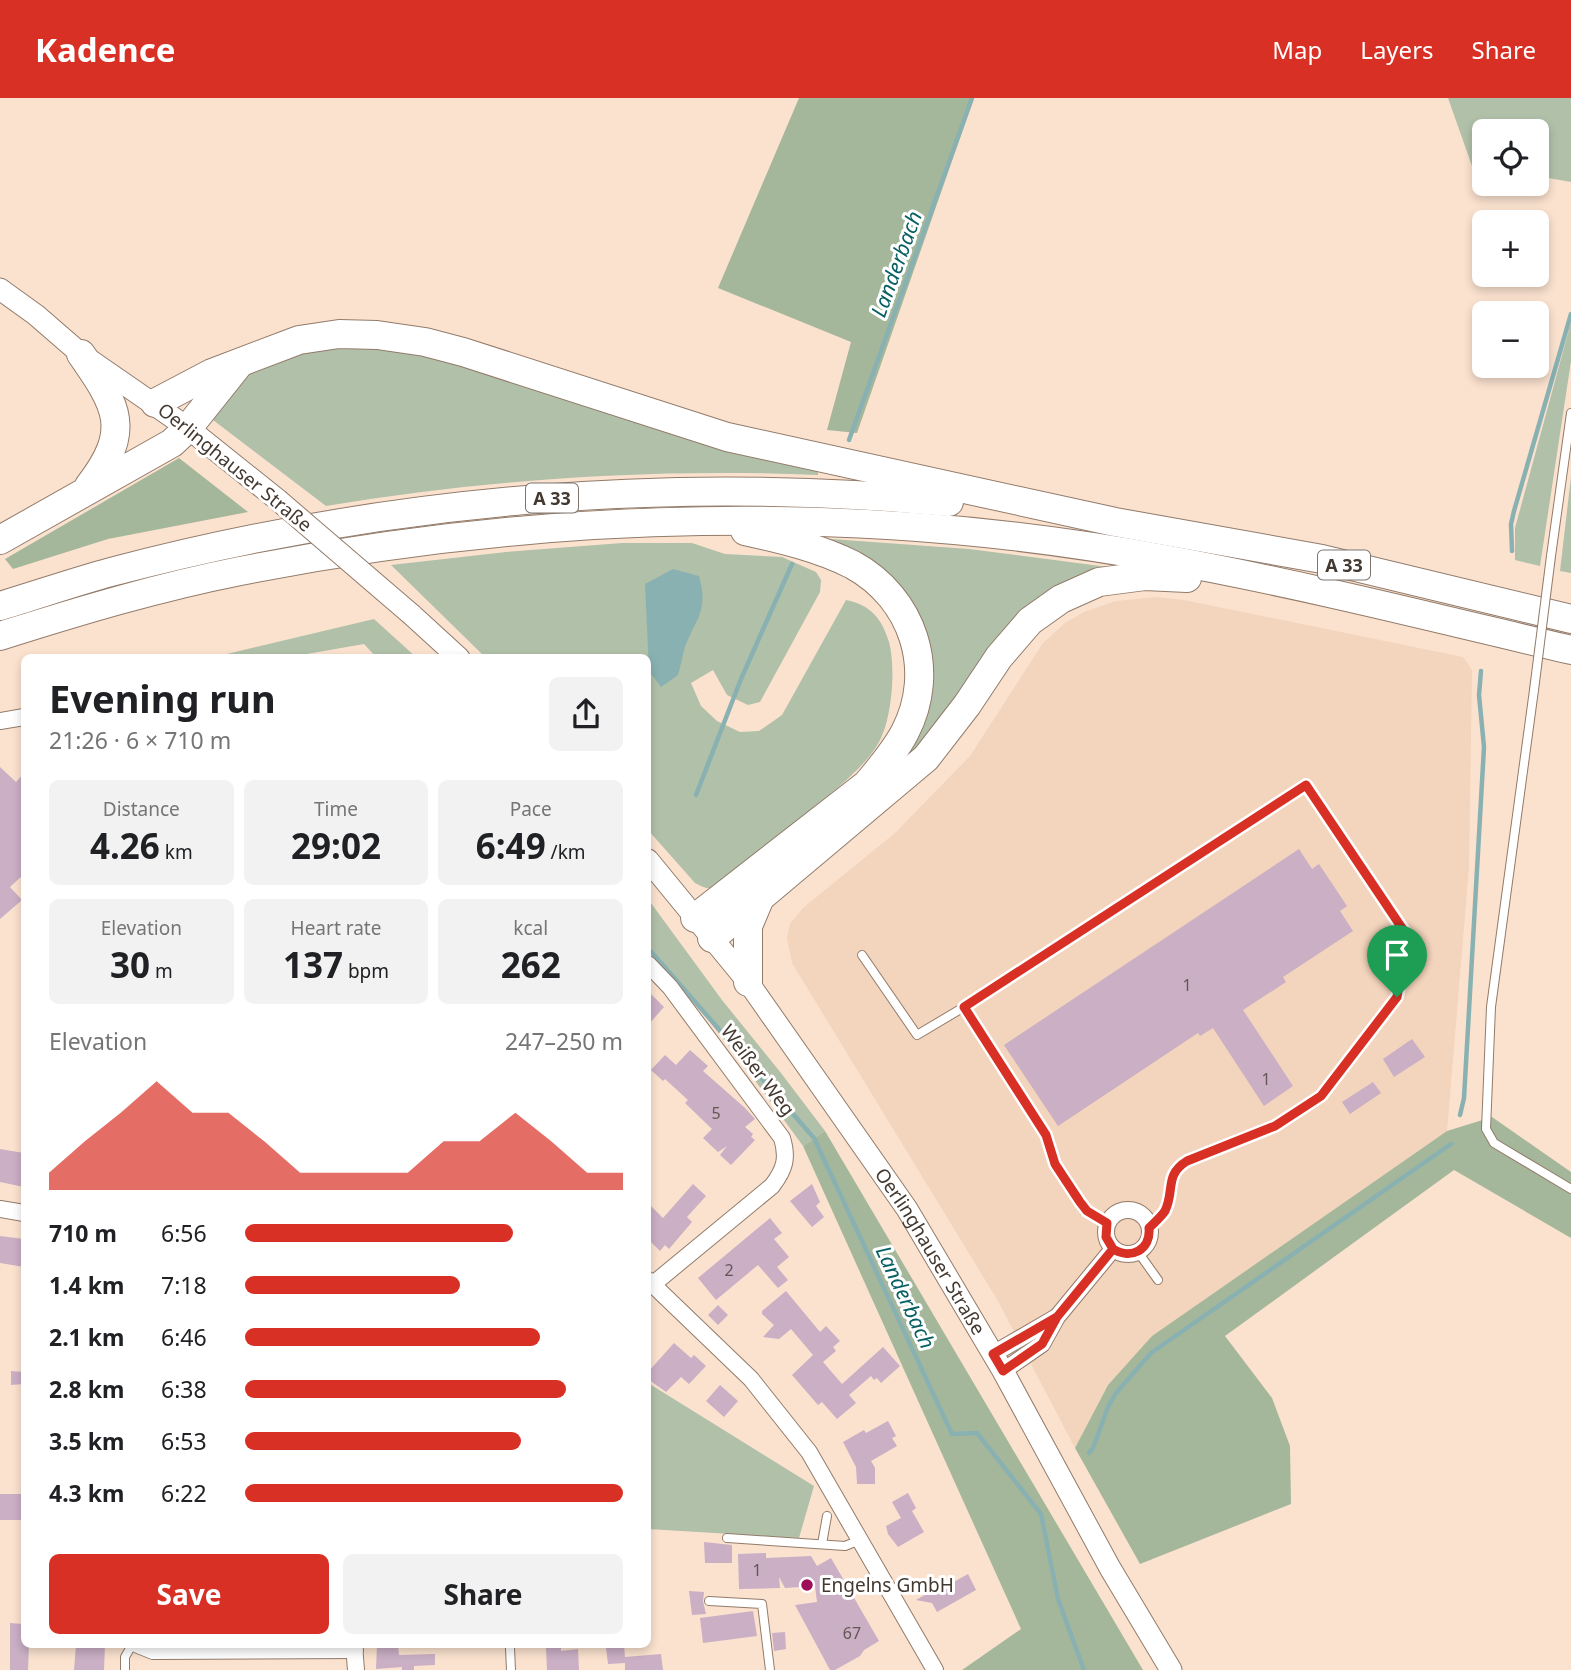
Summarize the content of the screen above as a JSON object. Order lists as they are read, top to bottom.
{
  "streets": {
    "highway": ["A 33"],
    "main road": ["Oerlinghauser Straße"],
    "street": ["Weißer Weg"]
  },
  "water": ["Landerbach"],
  "places": ["Engelns GmbH"],
  "house_numbers": [
    "1",
    "1",
    "5",
    "2",
    "1",
    "67"
  ],
  "page": {
    "header": "Kadence",
    "nav": ["Map", "Layers", "Share"],
    "map_buttons": ["+", "−"],
    "heading": ["Evening run", "21:26 · 6 × 710 m"],
    "stats": [
      ["Distance", "4.26 km"],
      ["Time", "29:02"],
      ["Pace", "6:49 /km"],
      ["Elevation", "30 m"],
      ["Heart rate", "137 bpm"],
      ["kcal", "262"]
    ],
    "chart": ["Elevation", "247–250 m"],
    "list": [
      {
        "name": "710 m",
        "note": "6:56"
      },
      {
        "name": "1.4 km",
        "note": "7:18"
      },
      {
        "name": "2.1 km",
        "note": "6:46"
      },
      {
        "name": "2.8 km",
        "note": "6:38"
      },
      {
        "name": "3.5 km",
        "note": "6:53"
      },
      {
        "name": "4.3 km",
        "note": "6:22"
      }
    ],
    "buttons": ["Save", "Share"]
  }
}
